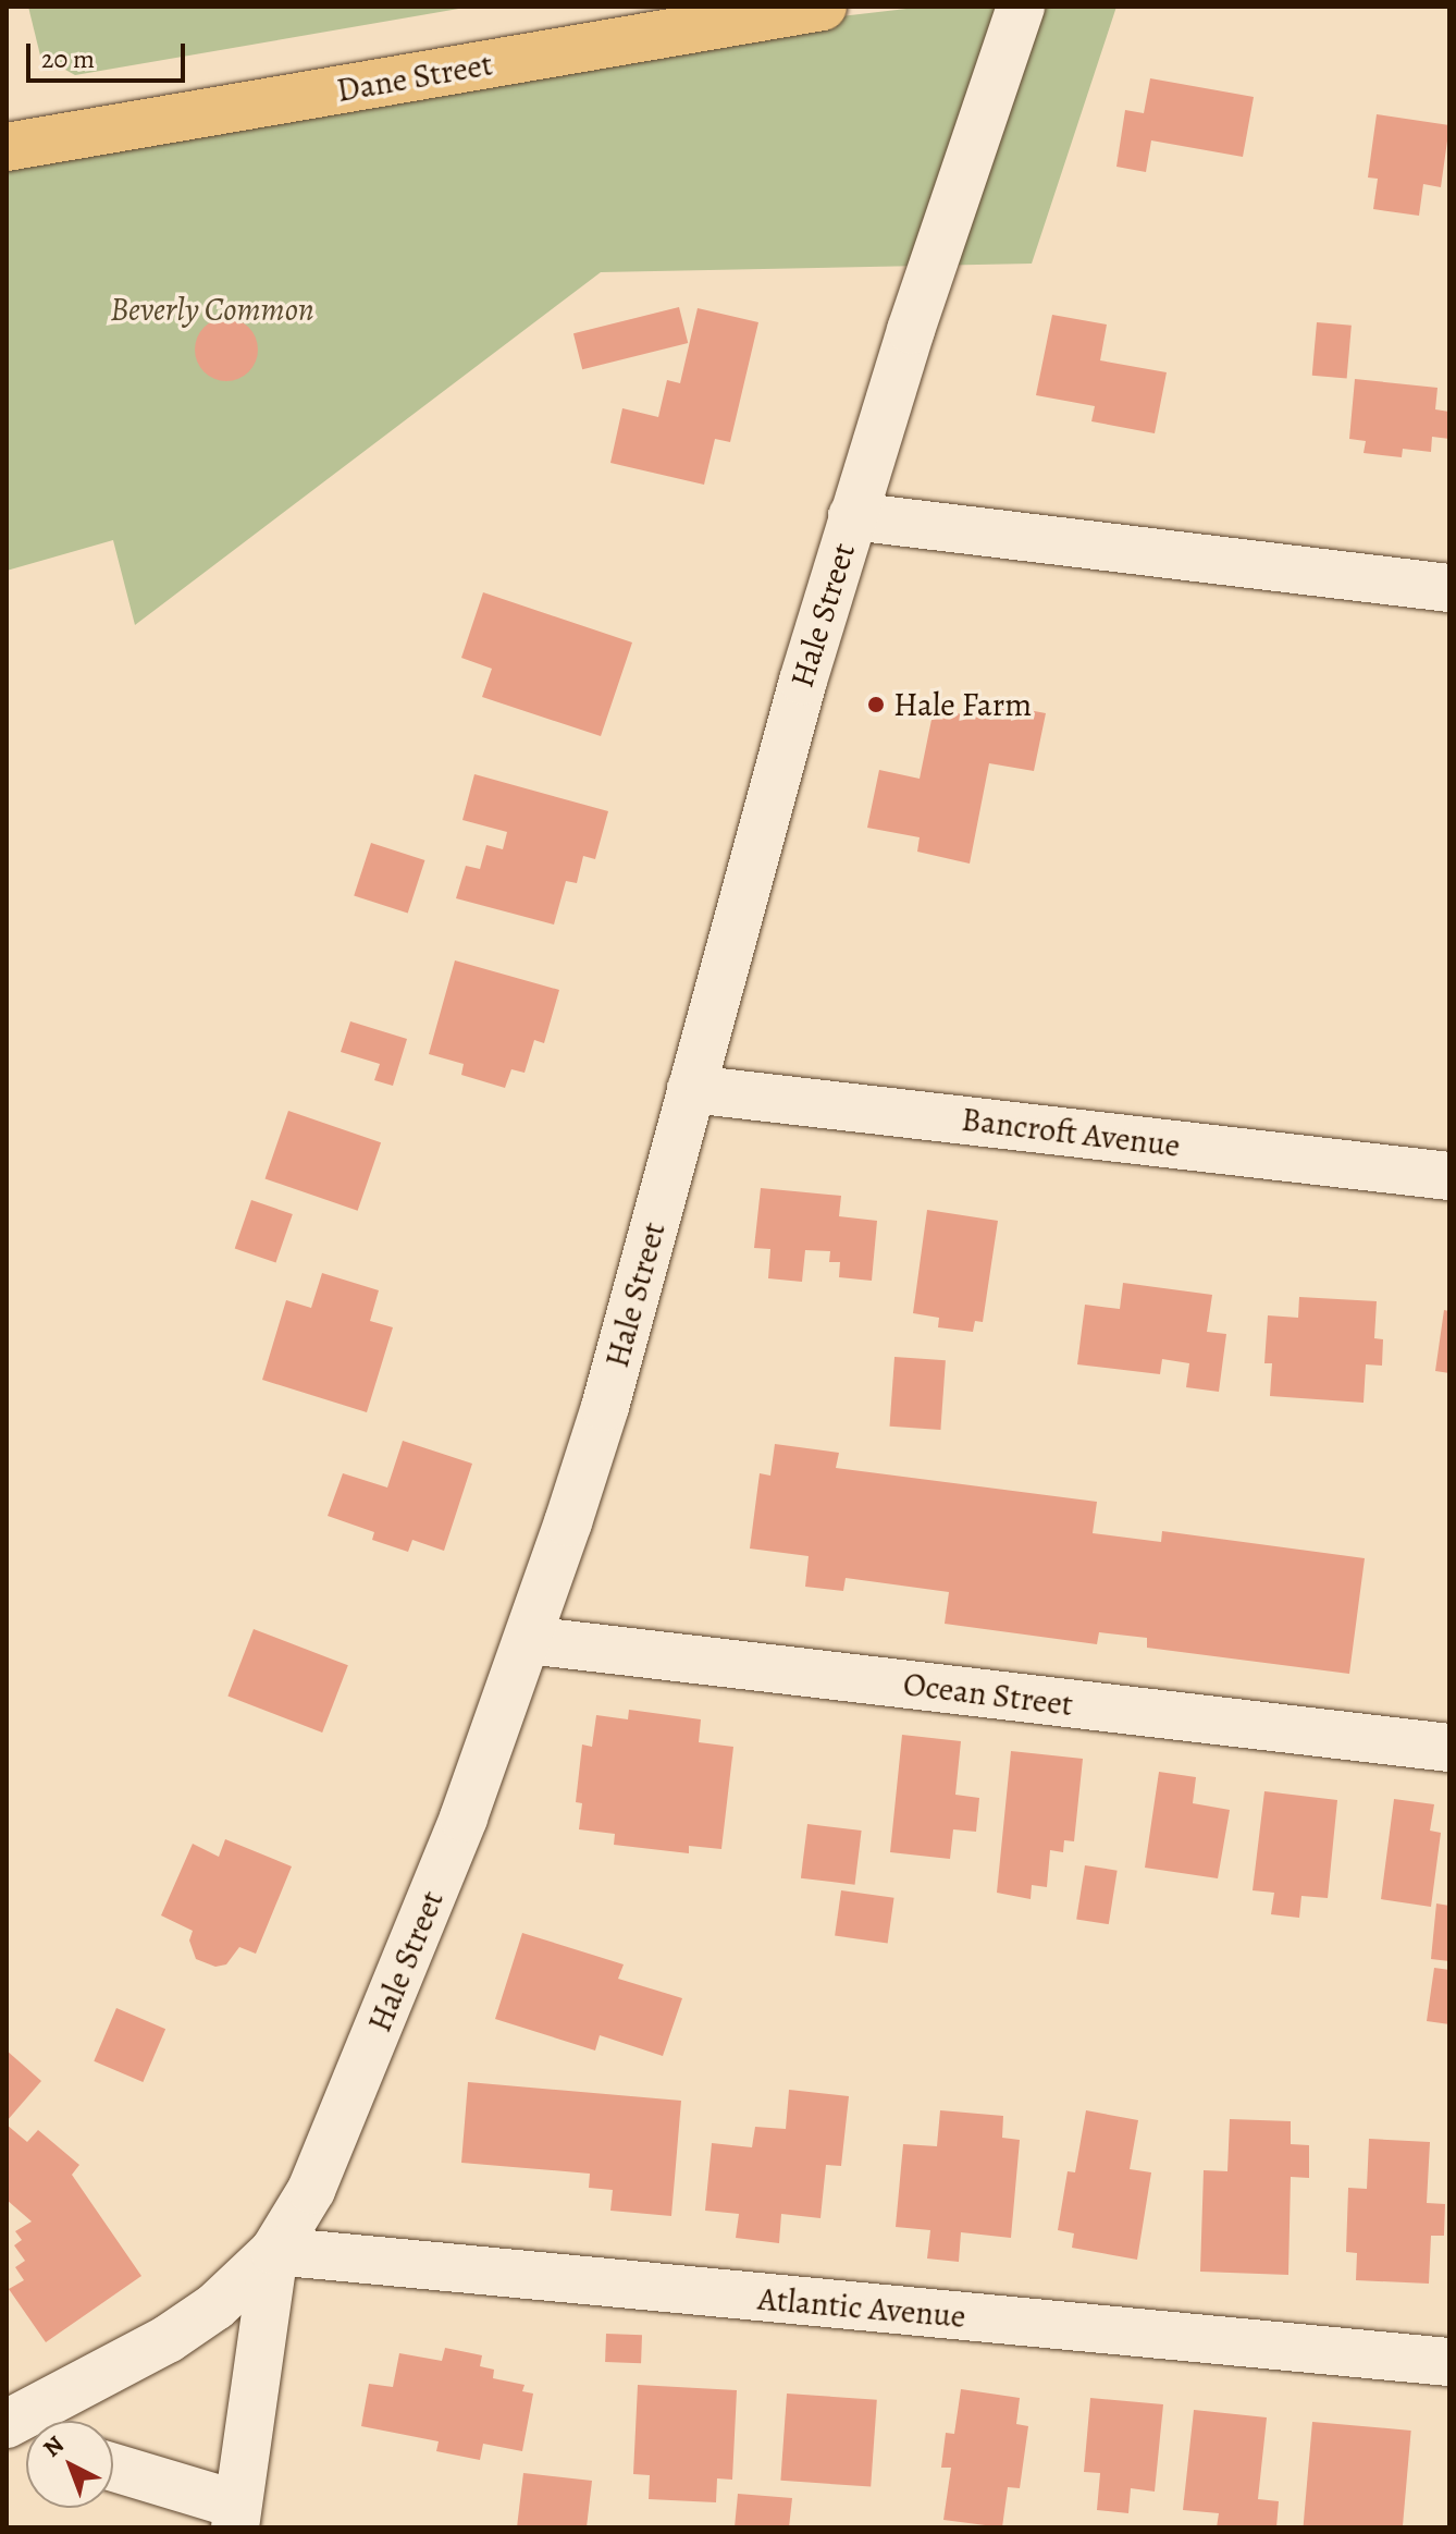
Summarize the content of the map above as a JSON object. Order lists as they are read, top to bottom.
{
  "streets": {
    "main road": ["Dane Street"],
    "street": [
      "Hale Street",
      "Bancroft Avenue",
      "Ocean Street",
      "Atlantic Avenue"
    ]
  },
  "crossings": [
    ["Hale Street", "Bancroft Avenue"],
    ["Hale Street", "Ocean Street"],
    ["Hale Street", "Atlantic Avenue"]
  ],
  "parks": ["Beverly Common"],
  "places": ["Hale Farm"],
  "scale_bar": "20 m",
  "north": "top left"
}
